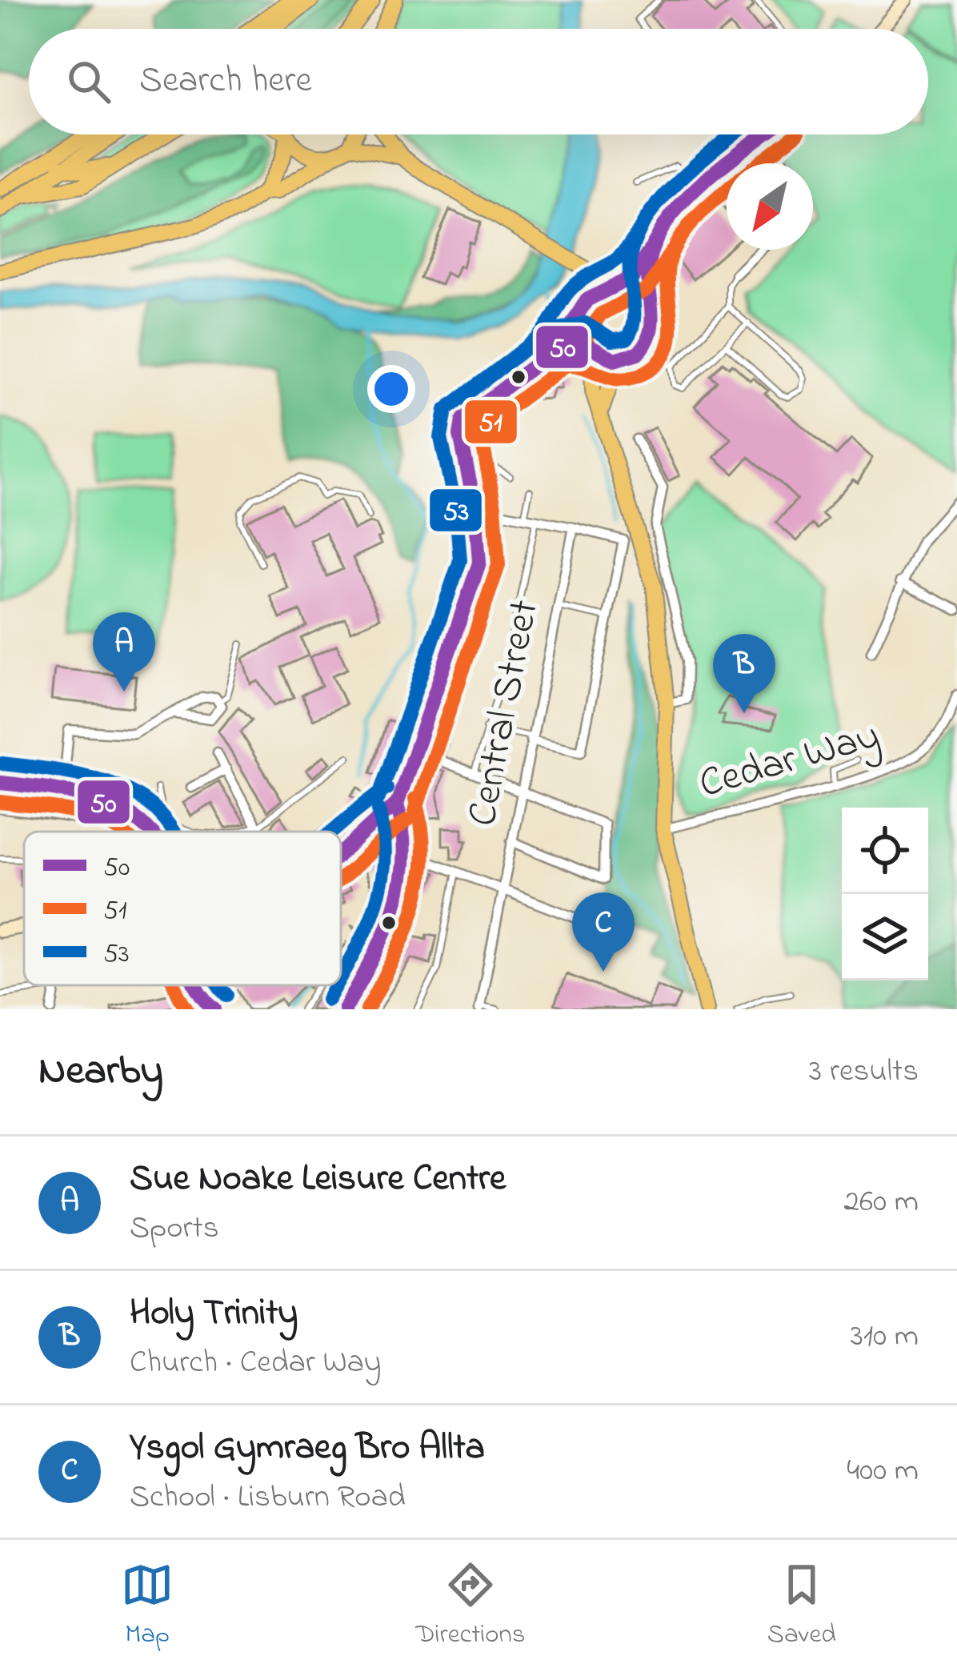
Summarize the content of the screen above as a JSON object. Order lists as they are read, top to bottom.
{
  "streets": {
    "street": ["Central Street", "Cedar Way"]
  },
  "lines": ["transit line 50", "transit line 51", "transit line 53"],
  "legend": ["50", "51", "53"],
  "north": "bottom left",
  "page": {
    "search": "Search here",
    "pins": ["A", "B", "C"],
    "heading": ["Nearby", "3 results"],
    "list": [
      {
        "mark": "A",
        "name": "Sue Noake Leisure Centre",
        "note": "Sports",
        "value": "260 m"
      },
      {
        "mark": "B",
        "name": "Holy Trinity",
        "note": "Church · Cedar Way",
        "value": "310 m"
      },
      {
        "mark": "C",
        "name": "Ysgol Gymraeg Bro Allta",
        "note": "School · Lisburn Road",
        "value": "400 m"
      }
    ],
    "nav": ["Map", "Directions", "Saved"]
  }
}
